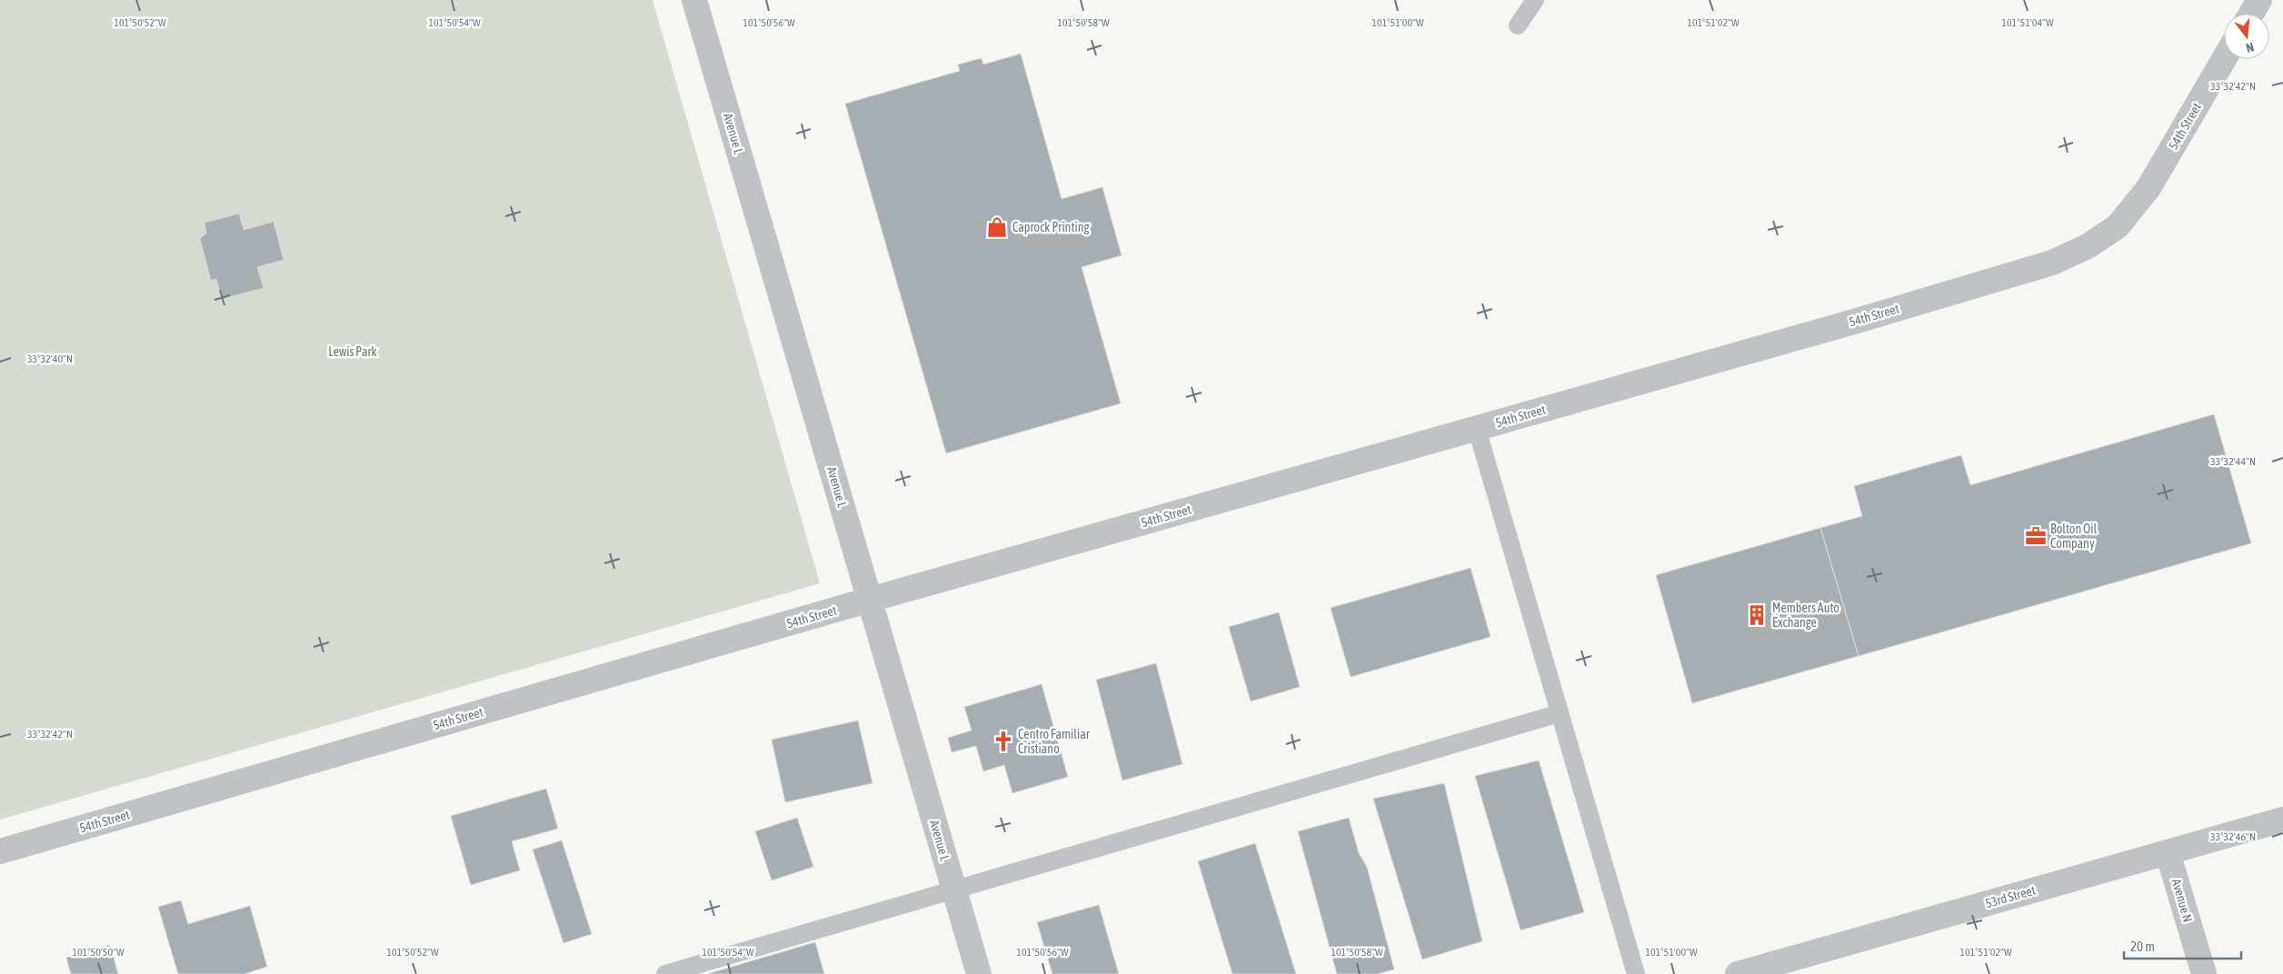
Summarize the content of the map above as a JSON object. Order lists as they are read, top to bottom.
{
  "streets": {
    "street": [
      "54th Street",
      "Avenue L",
      "53rd Street",
      "Avenue N"
    ]
  },
  "crossings": [
    ["54th Street", "Avenue L"],
    ["53rd Street", "Avenue N"]
  ],
  "parks": ["Lewis Park"],
  "places": {
    "shop": ["Caprock Printing"],
    "office": ["Bolton Oil Company"],
    "building": ["Members Auto Exchange"],
    "church": ["Centro Familiar Cristiano"]
  },
  "scale_bar": "20 m",
  "north": "bottom",
  "coordinates": [
    "101°50'52\"W",
    "101°50'54\"W",
    "101°50'56\"W",
    "101°50'58\"W",
    "101°51'00\"W",
    "101°51'02\"W",
    "101°51'04\"W",
    "33°32'42\"N",
    "33°32'40\"N",
    "33°32'44\"N",
    "33°32'46\"N",
    "101°50'50\"W"
  ]
}
